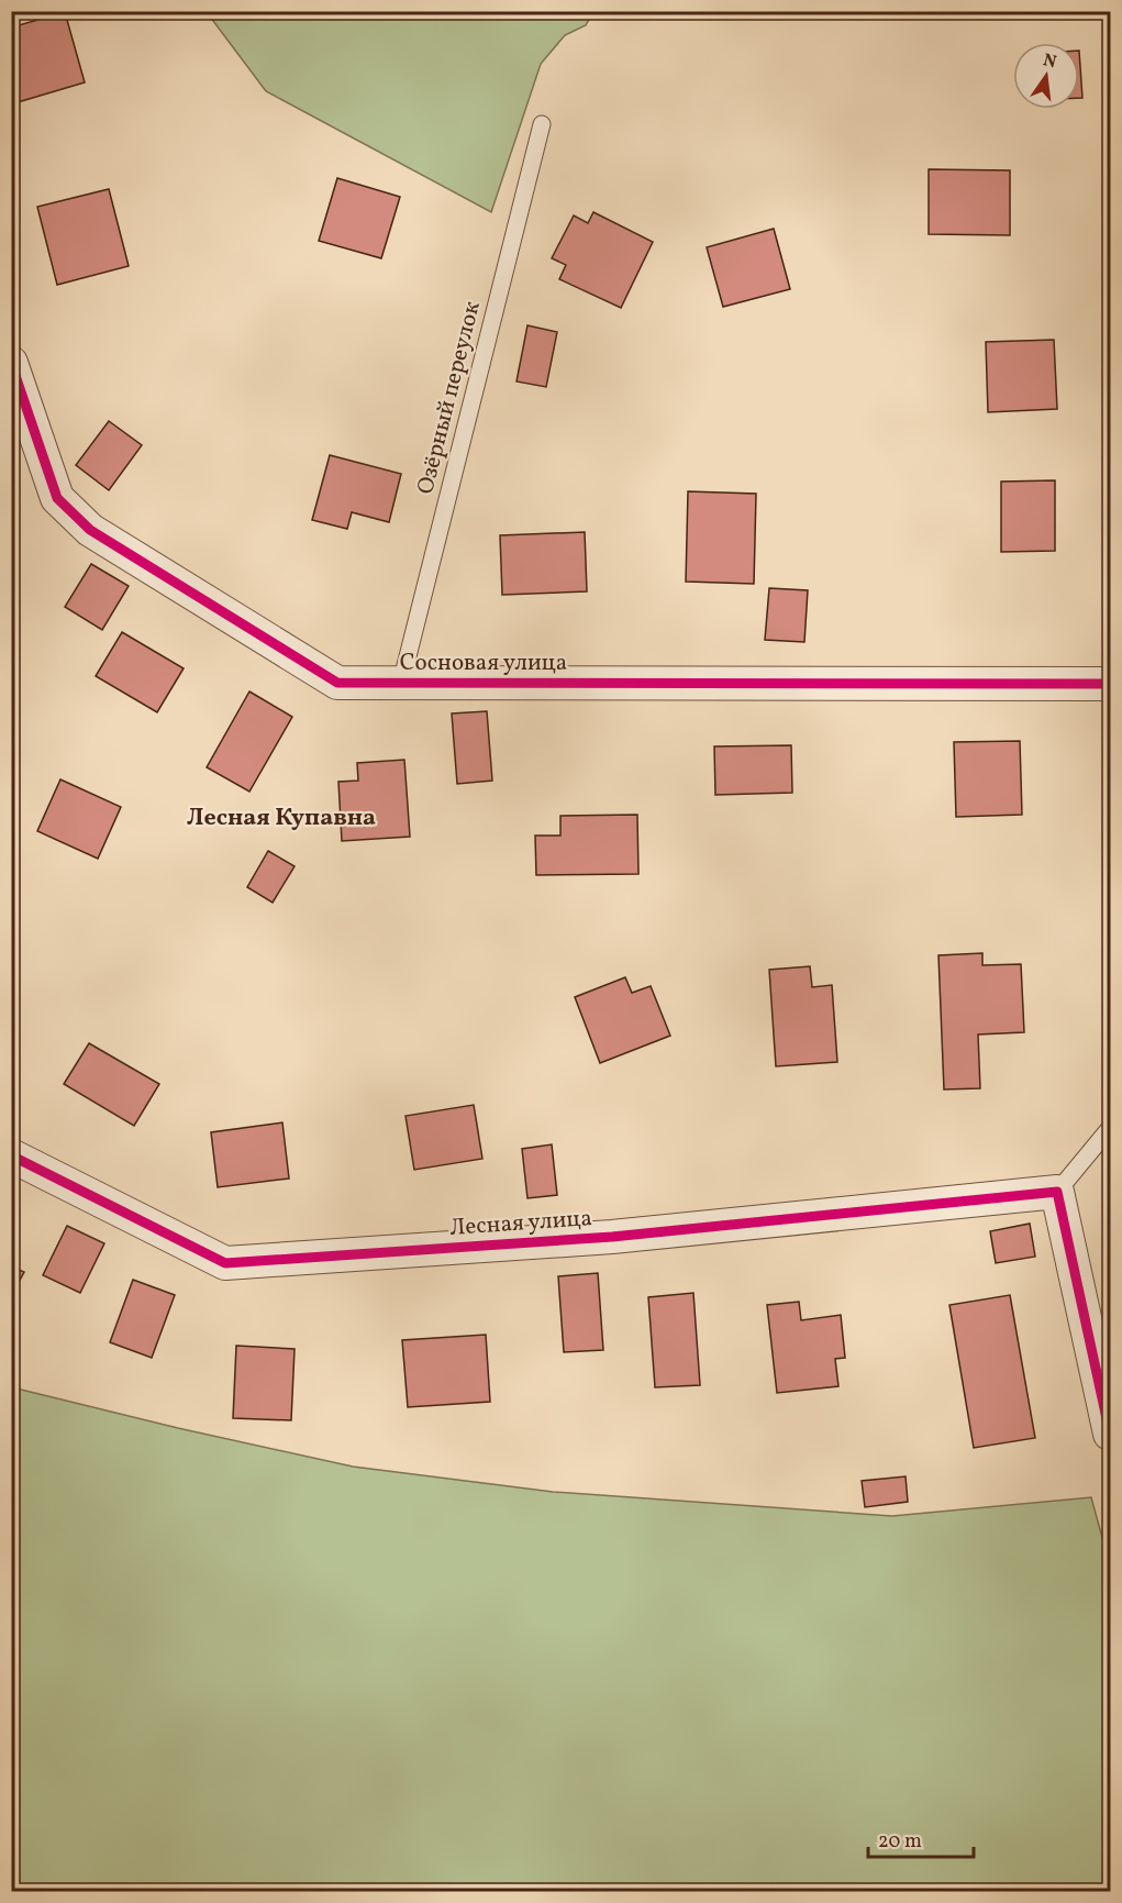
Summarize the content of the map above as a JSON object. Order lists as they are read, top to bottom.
{
  "streets": {
    "street": ["Сосновая улица", "Лесная улица"],
    "lane": ["Озёрный переулок"]
  },
  "crossings": [
    ["Озёрный переулок", "Сосновая улица"]
  ],
  "districts": ["Лесная Купавна"],
  "scale_bar": "20 m",
  "north": "top"
}
